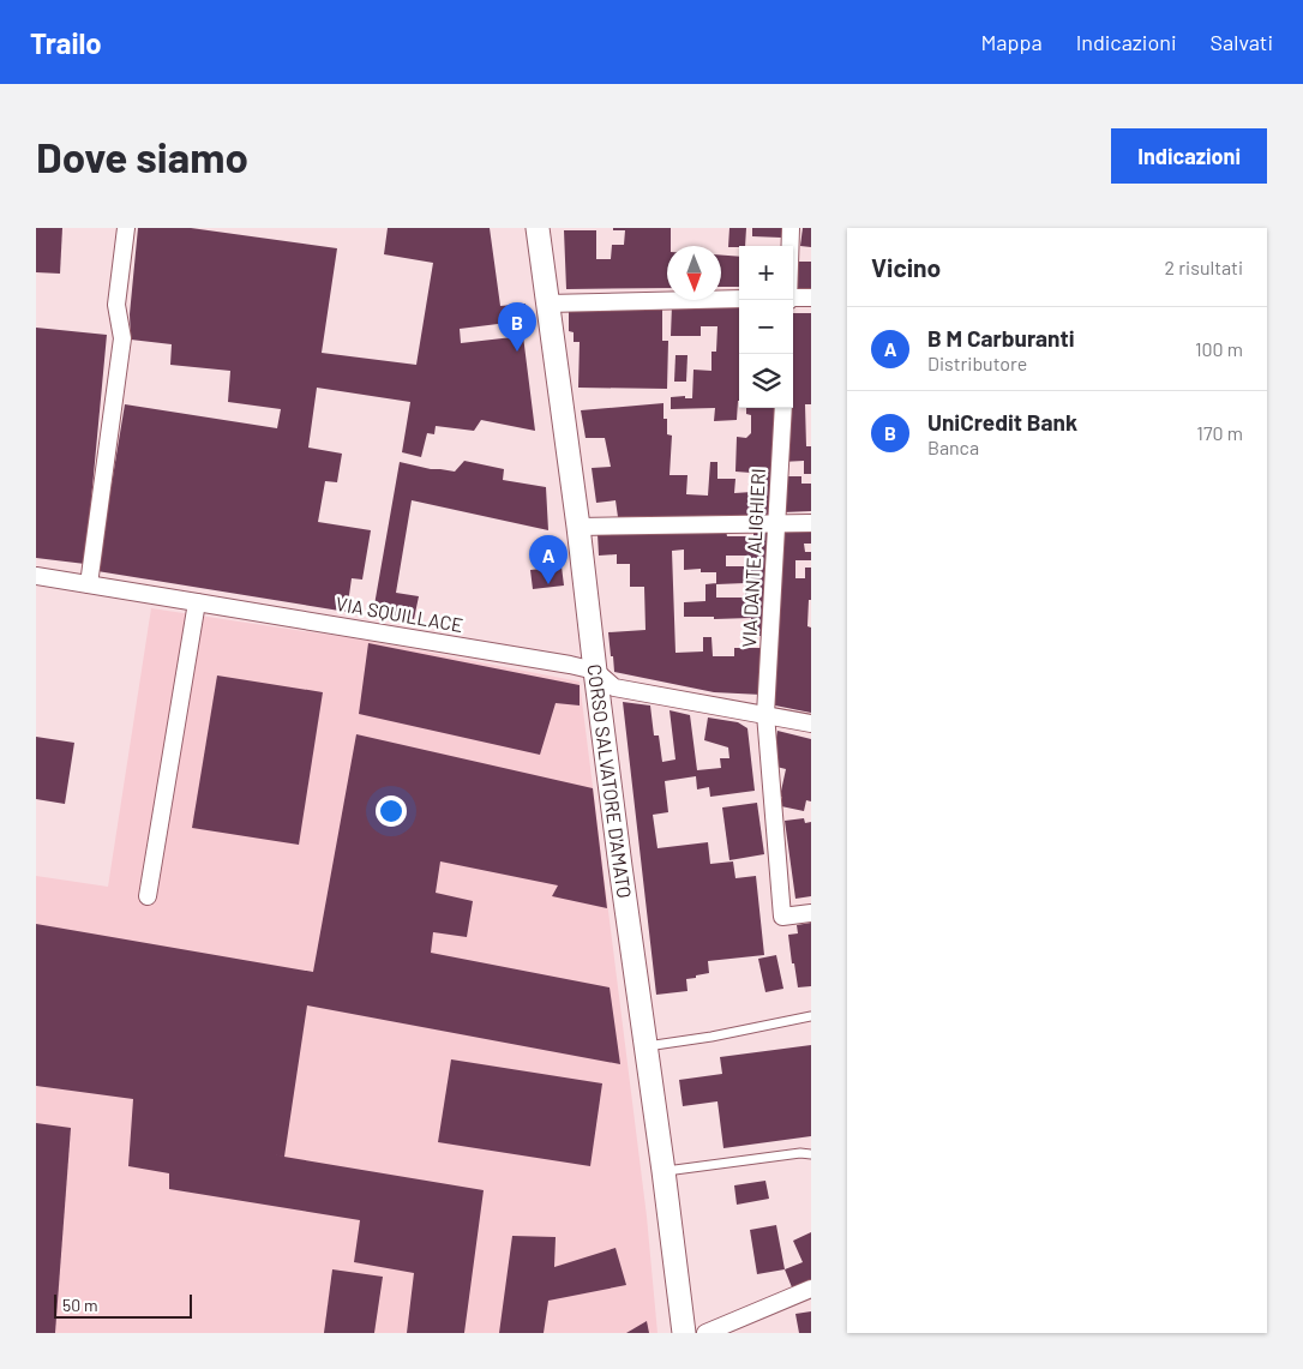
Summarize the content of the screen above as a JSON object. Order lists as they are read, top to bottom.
{
  "streets": {
    "street": ["VIA DANTE ALIGHIERI", "VIA SQUILLACE", "CORSO SALVATORE D'AMATO"]
  },
  "crossings": [
    ["VIA SQUILLACE", "CORSO SALVATORE D'AMATO"]
  ],
  "scale_bar": "50 m",
  "north": "bottom",
  "page": {
    "header": "Trailo",
    "nav": ["Mappa", "Indicazioni", "Salvati"],
    "buttons": "Indicazioni",
    "title": "Dove siamo",
    "heading": ["Vicino", "2 risultati"],
    "map_buttons": ["+", "−"],
    "pins": ["B", "A"],
    "list": [
      {
        "mark": "A",
        "name": "B M Carburanti",
        "note": "Distributore",
        "value": "100 m"
      },
      {
        "mark": "B",
        "name": "UniCredit Bank",
        "note": "Banca",
        "value": "170 m"
      }
    ],
    "scale": "50 m"
  }
}
